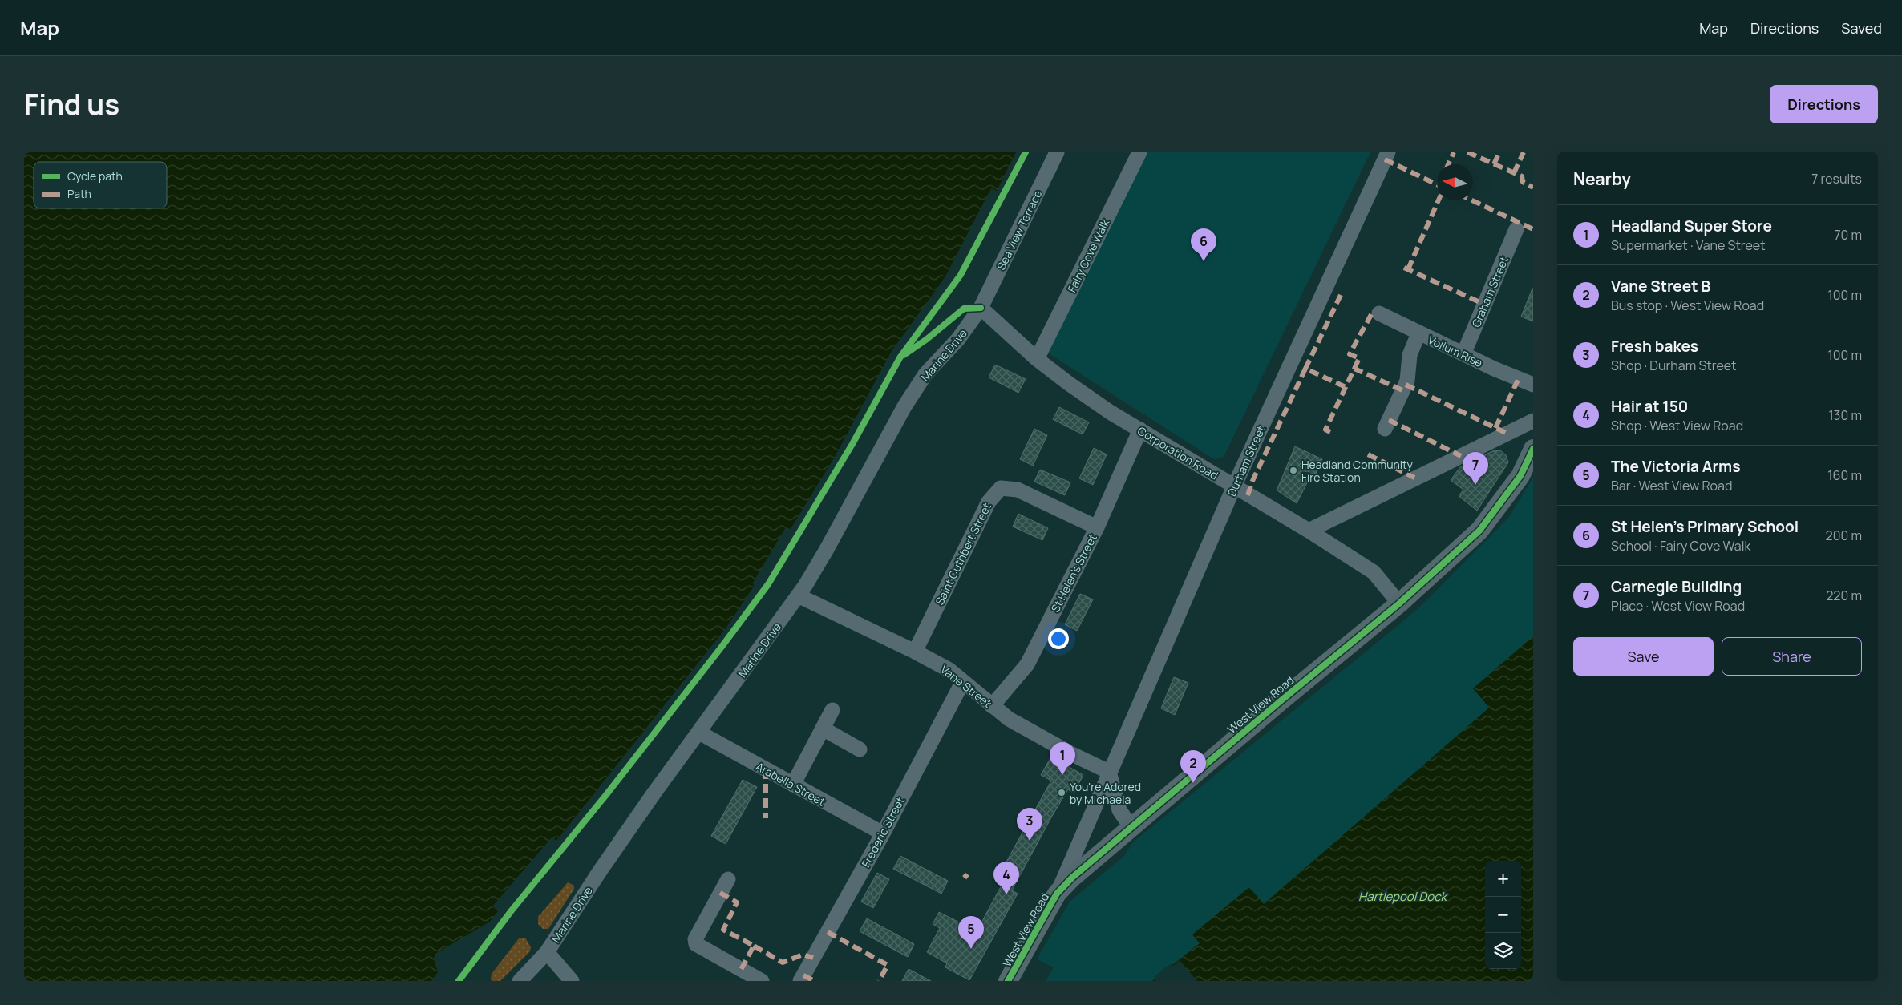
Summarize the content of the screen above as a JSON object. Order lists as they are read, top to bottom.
{
  "streets": {
    "main road": ["West View Road"],
    "street": [
      "Sea View Terrace",
      "Fairy Cove Walk",
      "Graham Street",
      "Vollum Rise",
      "Marine Drive",
      "Corporation Road",
      "Durham Street",
      "Saint Cuthbert Street",
      "St Helen's Street",
      "Vane Street",
      "Arabella Street",
      "Frederic Street"
    ]
  },
  "crossings": [
    ["Sea View Terrace", "Marine Drive"],
    ["Sea View Terrace", "Corporation Road"],
    ["Fairy Cove Walk", "Corporation Road"],
    ["Graham Street", "Vollum Rise"],
    ["Marine Drive", "Corporation Road"],
    ["Marine Drive", "Vane Street"],
    ["Marine Drive", "Arabella Street"],
    ["Corporation Road", "Durham Street"],
    ["Corporation Road", "St Helen's Street"],
    ["Corporation Road", "West View Road"],
    ["Durham Street", "Vane Street"],
    ["Durham Street", "West View Road"],
    ["Saint Cuthbert Street", "St Helen's Street"],
    ["Saint Cuthbert Street", "Vane Street"],
    ["St Helen's Street", "Vane Street"],
    ["Vane Street", "Frederic Street"],
    ["Arabella Street", "Frederic Street"]
  ],
  "water": ["Hartlepool Dock"],
  "places": ["Headland Community Fire Station", "You're Adored by Michaela"],
  "legend": ["Cycle path", "Path"],
  "north": "left",
  "page": {
    "header": "Map",
    "nav": ["Map", "Directions", "Saved"],
    "title": "Find us",
    "buttons": [
      "Directions",
      ["Save", "Share"]
    ],
    "heading": ["Nearby", "7 results"],
    "list": [
      {
        "mark": "1",
        "name": "Headland Super Store",
        "note": "Supermarket · Vane Street",
        "value": "70 m"
      },
      {
        "mark": "2",
        "name": "Vane Street B",
        "note": "Bus stop · West View Road",
        "value": "100 m"
      },
      {
        "mark": "3",
        "name": "Fresh bakes",
        "note": "Shop · Durham Street",
        "value": "100 m"
      },
      {
        "mark": "4",
        "name": "Hair at 150",
        "note": "Shop · West View Road",
        "value": "130 m"
      },
      {
        "mark": "5",
        "name": "The Victoria Arms",
        "note": "Bar · West View Road",
        "value": "160 m"
      },
      {
        "mark": "6",
        "name": "St Helen's Primary School",
        "note": "School · Fairy Cove Walk",
        "value": "200 m"
      },
      {
        "mark": "7",
        "name": "Carnegie Building",
        "note": "Place · West View Road",
        "value": "220 m"
      }
    ],
    "pins": [
      "6",
      "7",
      "1",
      "2",
      "3",
      "4",
      "5"
    ],
    "map_buttons": ["+", "−"]
  }
}
